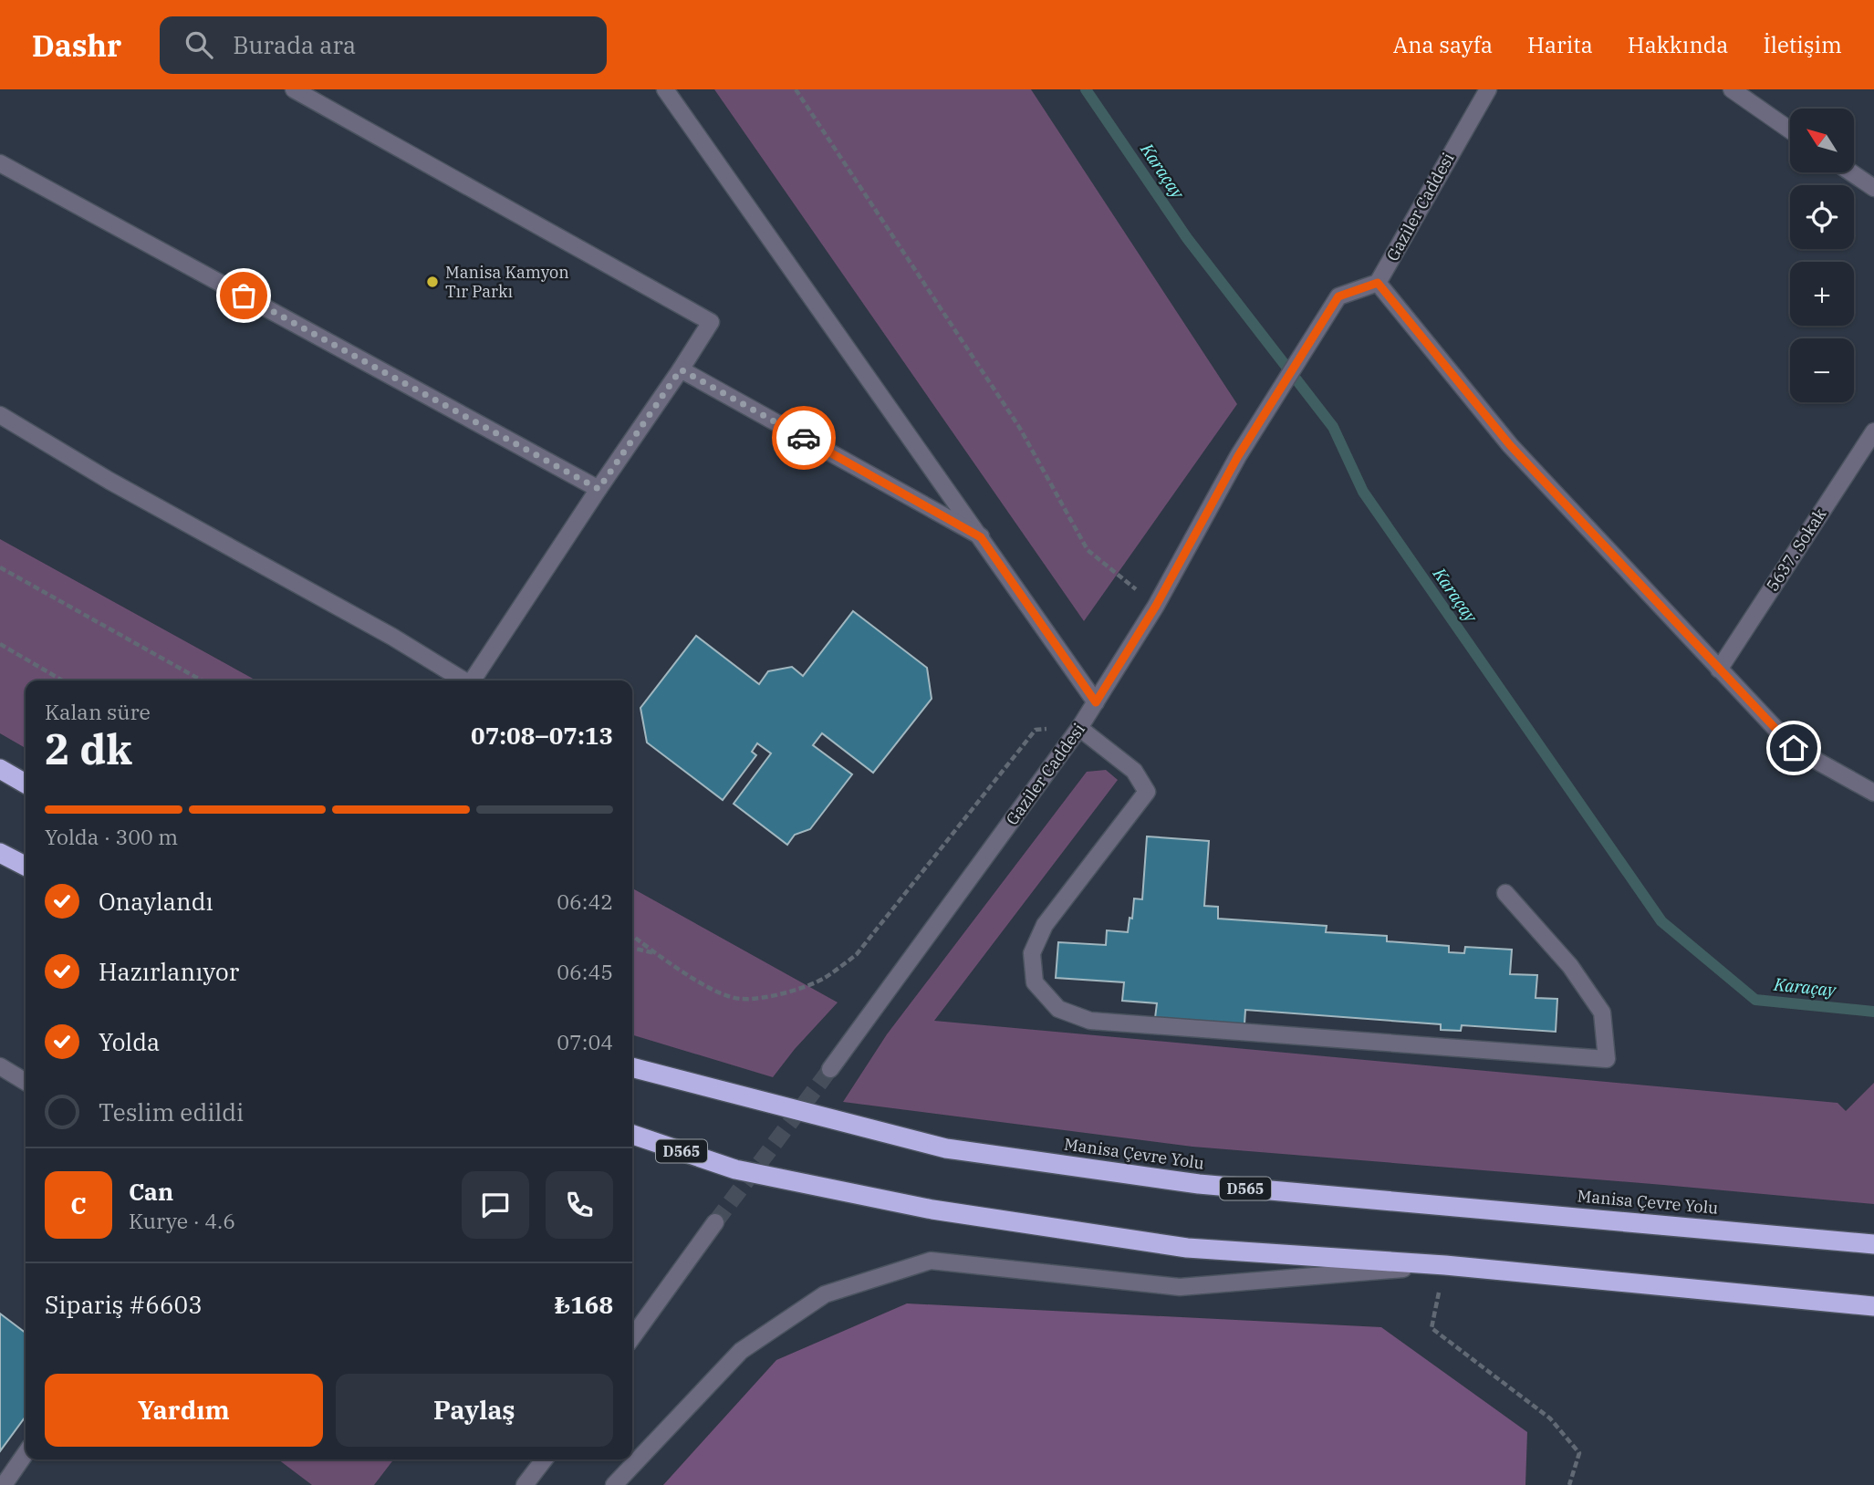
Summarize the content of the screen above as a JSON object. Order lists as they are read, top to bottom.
{
  "streets": {
    "highway": ["D565", "Manisa Çevre Yolu"],
    "street": ["Gaziler Caddesi", "5637. Sokak"]
  },
  "water": ["Karaçay"],
  "places": ["Manisa Kamyon Tır Parkı"],
  "north": "top left",
  "page": {
    "header": "Dashr",
    "search": "Burada ara",
    "nav": [
      "Ana sayfa",
      "Harita",
      "Hakkında",
      "İletişim"
    ],
    "map_buttons": ["+", "−"],
    "heading": ["2 dk", "Kalan süre", "07:08–07:13"],
    "panel": [
      "Can",
      "Kurye · 4.6",
      "Sipariş #6603",
      "₺168"
    ],
    "bar": "Yolda · 300 m",
    "list": [
      ["Onaylandı", "06:42"],
      ["Hazırlanıyor", "06:45"],
      ["Yolda", "07:04"],
      "Teslim edildi"
    ],
    "round": "C",
    "buttons": ["Yardım", "Paylaş"]
  }
}
